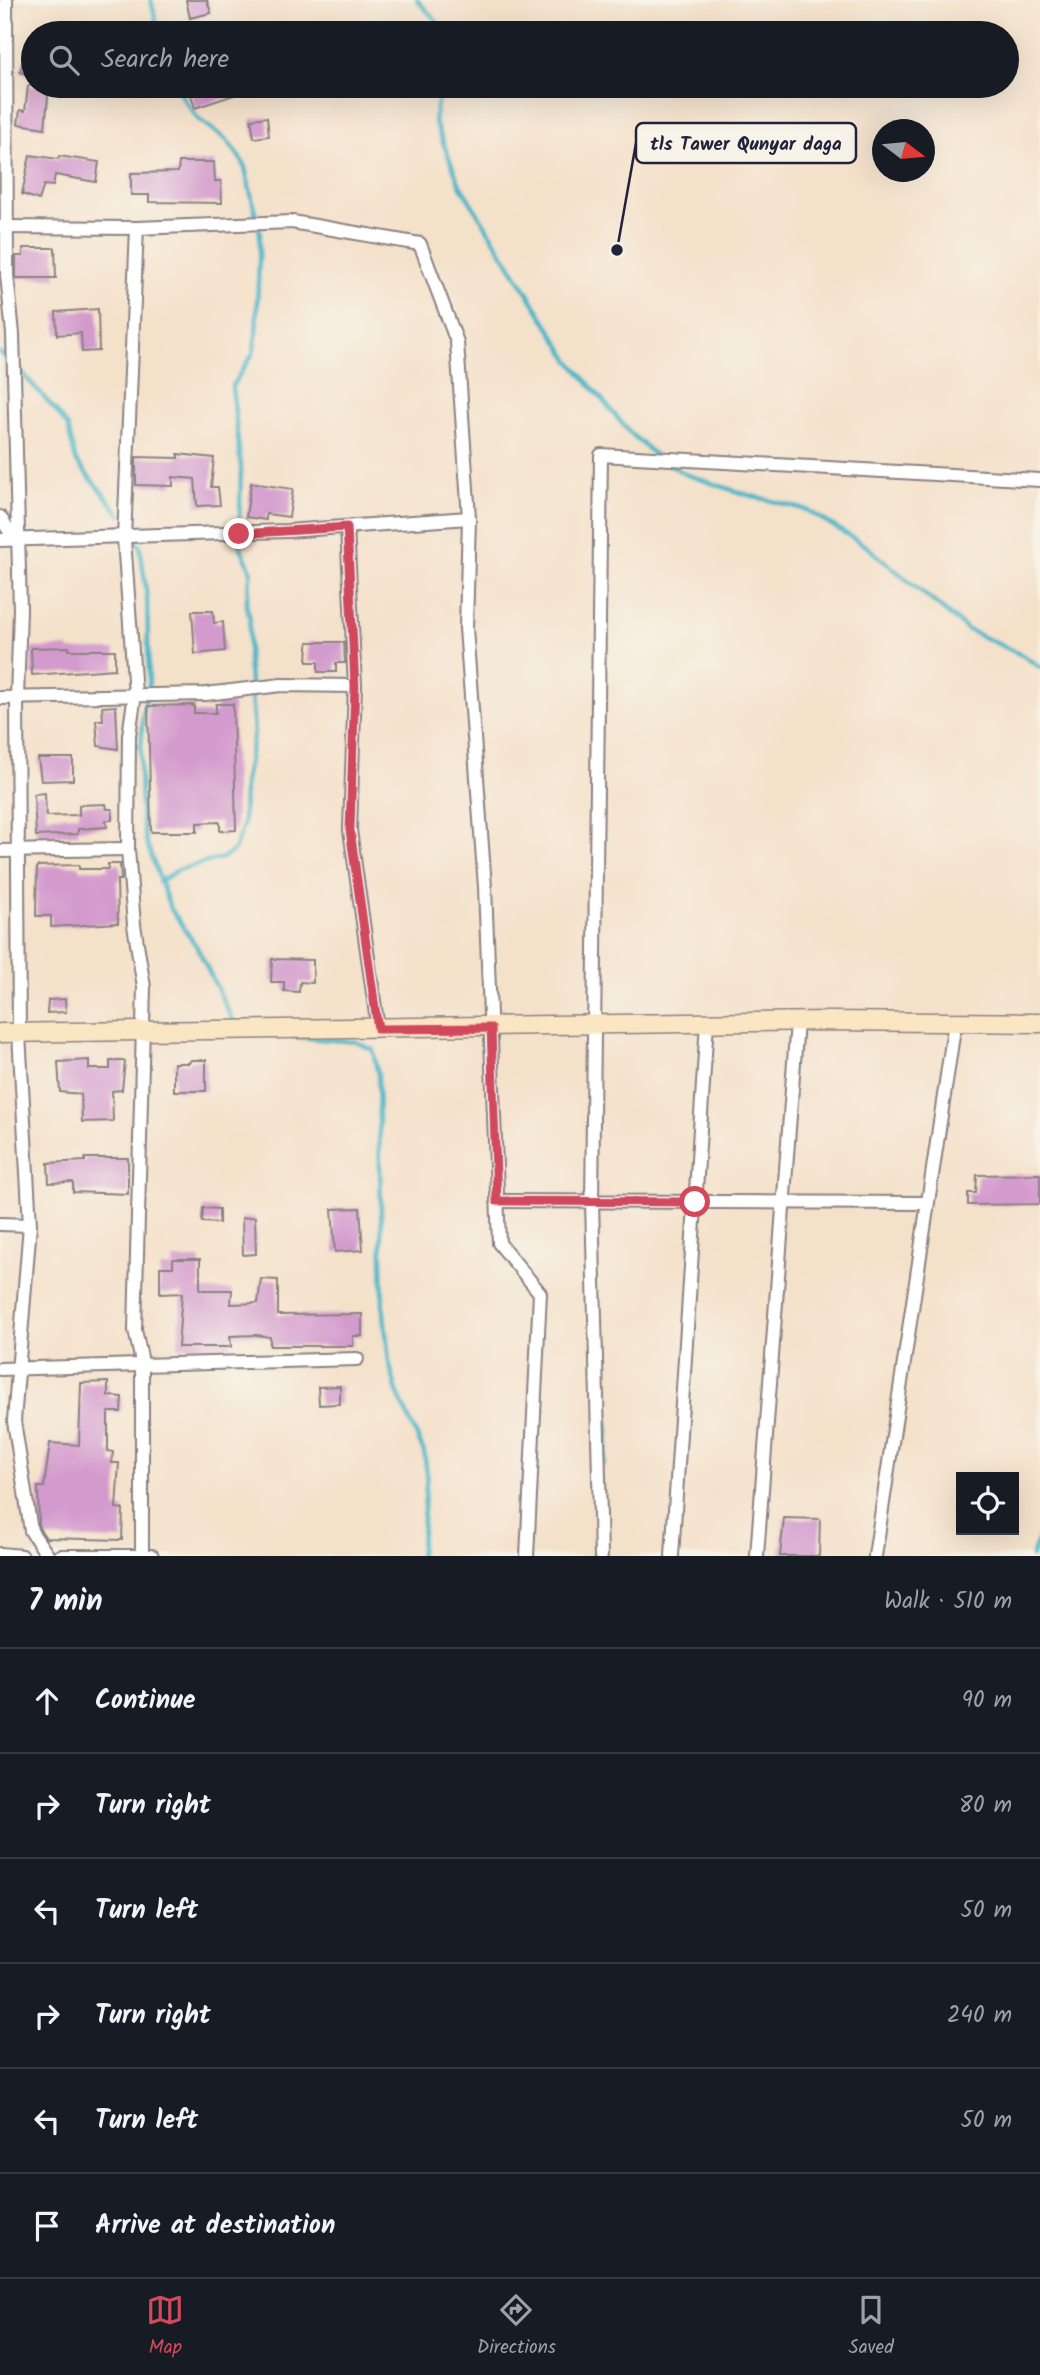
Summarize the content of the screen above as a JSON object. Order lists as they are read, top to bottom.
{
  "places": ["tls Tawer Qunyar daga"],
  "north": "right",
  "page": {
    "search": "Search here",
    "heading": ["7 min", "Walk · 510 m"],
    "list": [
      ["Continue", "90 m"],
      ["Turn right", "80 m"],
      ["Turn left", "50 m"],
      ["Turn right", "240 m"],
      ["Turn left", "50 m"],
      "Arrive at destination"
    ],
    "nav": ["Map", "Directions", "Saved"]
  }
}
